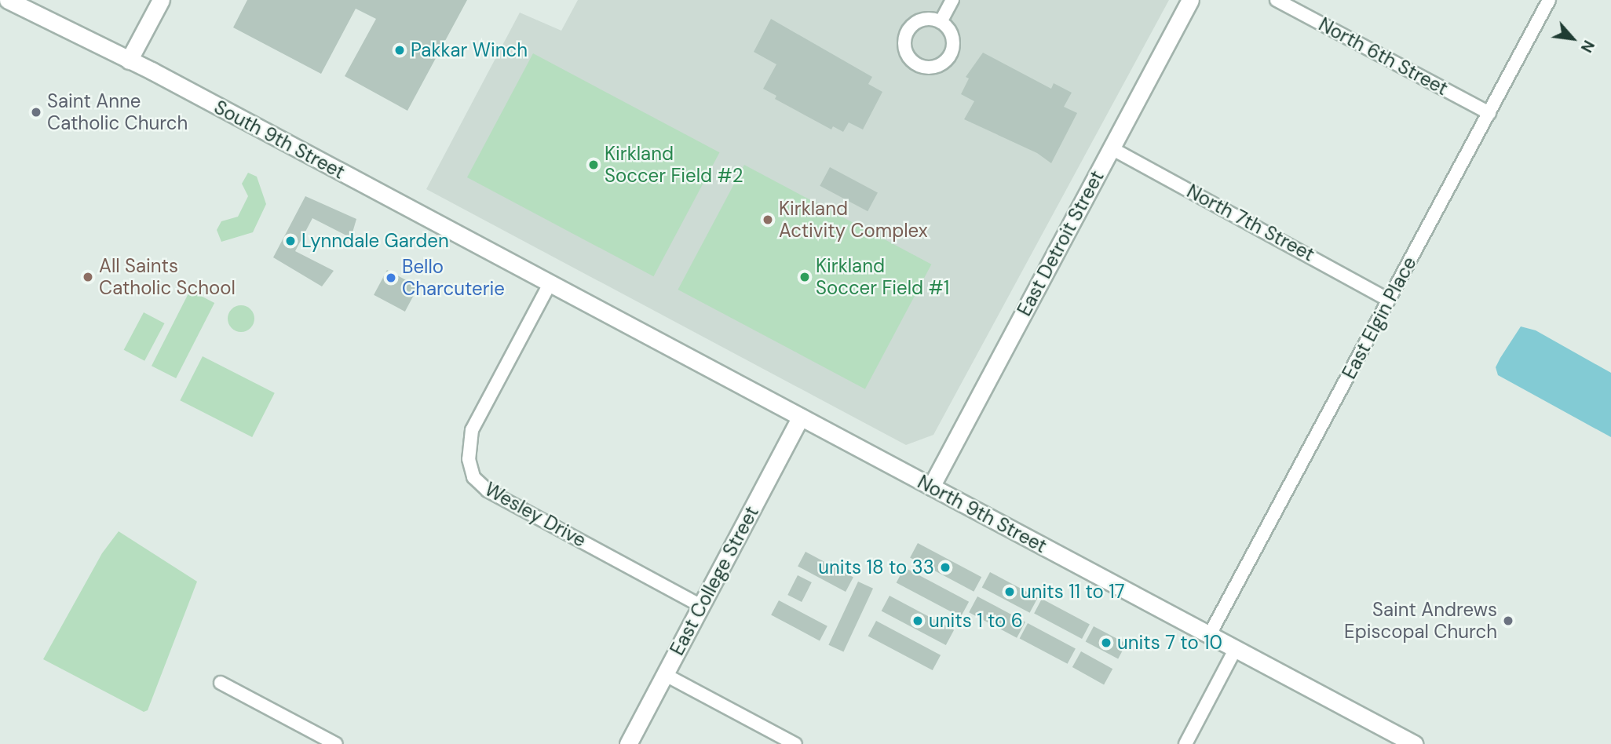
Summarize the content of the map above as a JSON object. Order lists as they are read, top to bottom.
{
  "streets": {
    "main road": [
      "South 9th Street",
      "East Detroit Street",
      "North 9th Street",
      "East College Street"
    ],
    "street": [
      "North 6th Street",
      "North 7th Street",
      "East Elgin Place",
      "Wesley Drive"
    ]
  },
  "crossings": [
    ["North 6th Street", "East Elgin Place"],
    ["South 9th Street", "North 9th Street"],
    ["South 9th Street", "Wesley Drive"],
    ["North 7th Street", "East Detroit Street"],
    ["North 7th Street", "East Elgin Place"],
    ["East Detroit Street", "North 9th Street"],
    ["East Elgin Place", "North 9th Street"],
    ["North 9th Street", "Wesley Drive"],
    ["North 9th Street", "East College Street"],
    ["Wesley Drive", "East College Street"]
  ],
  "places": [
    "Pakkar Winch",
    "Saint Anne Catholic Church",
    "Kirkland Soccer Field #2",
    "Kirkland Activity Complex",
    "Lynndale Garden",
    "All Saints Catholic School",
    "Kirkland Soccer Field #1",
    "Bello Charcuterie",
    "units 18 to 33",
    "units 11 to 17",
    "units 1 to 6",
    "Saint Andrews Episcopal Church",
    "units 7 to 10"
  ],
  "north": "bottom right"
}
